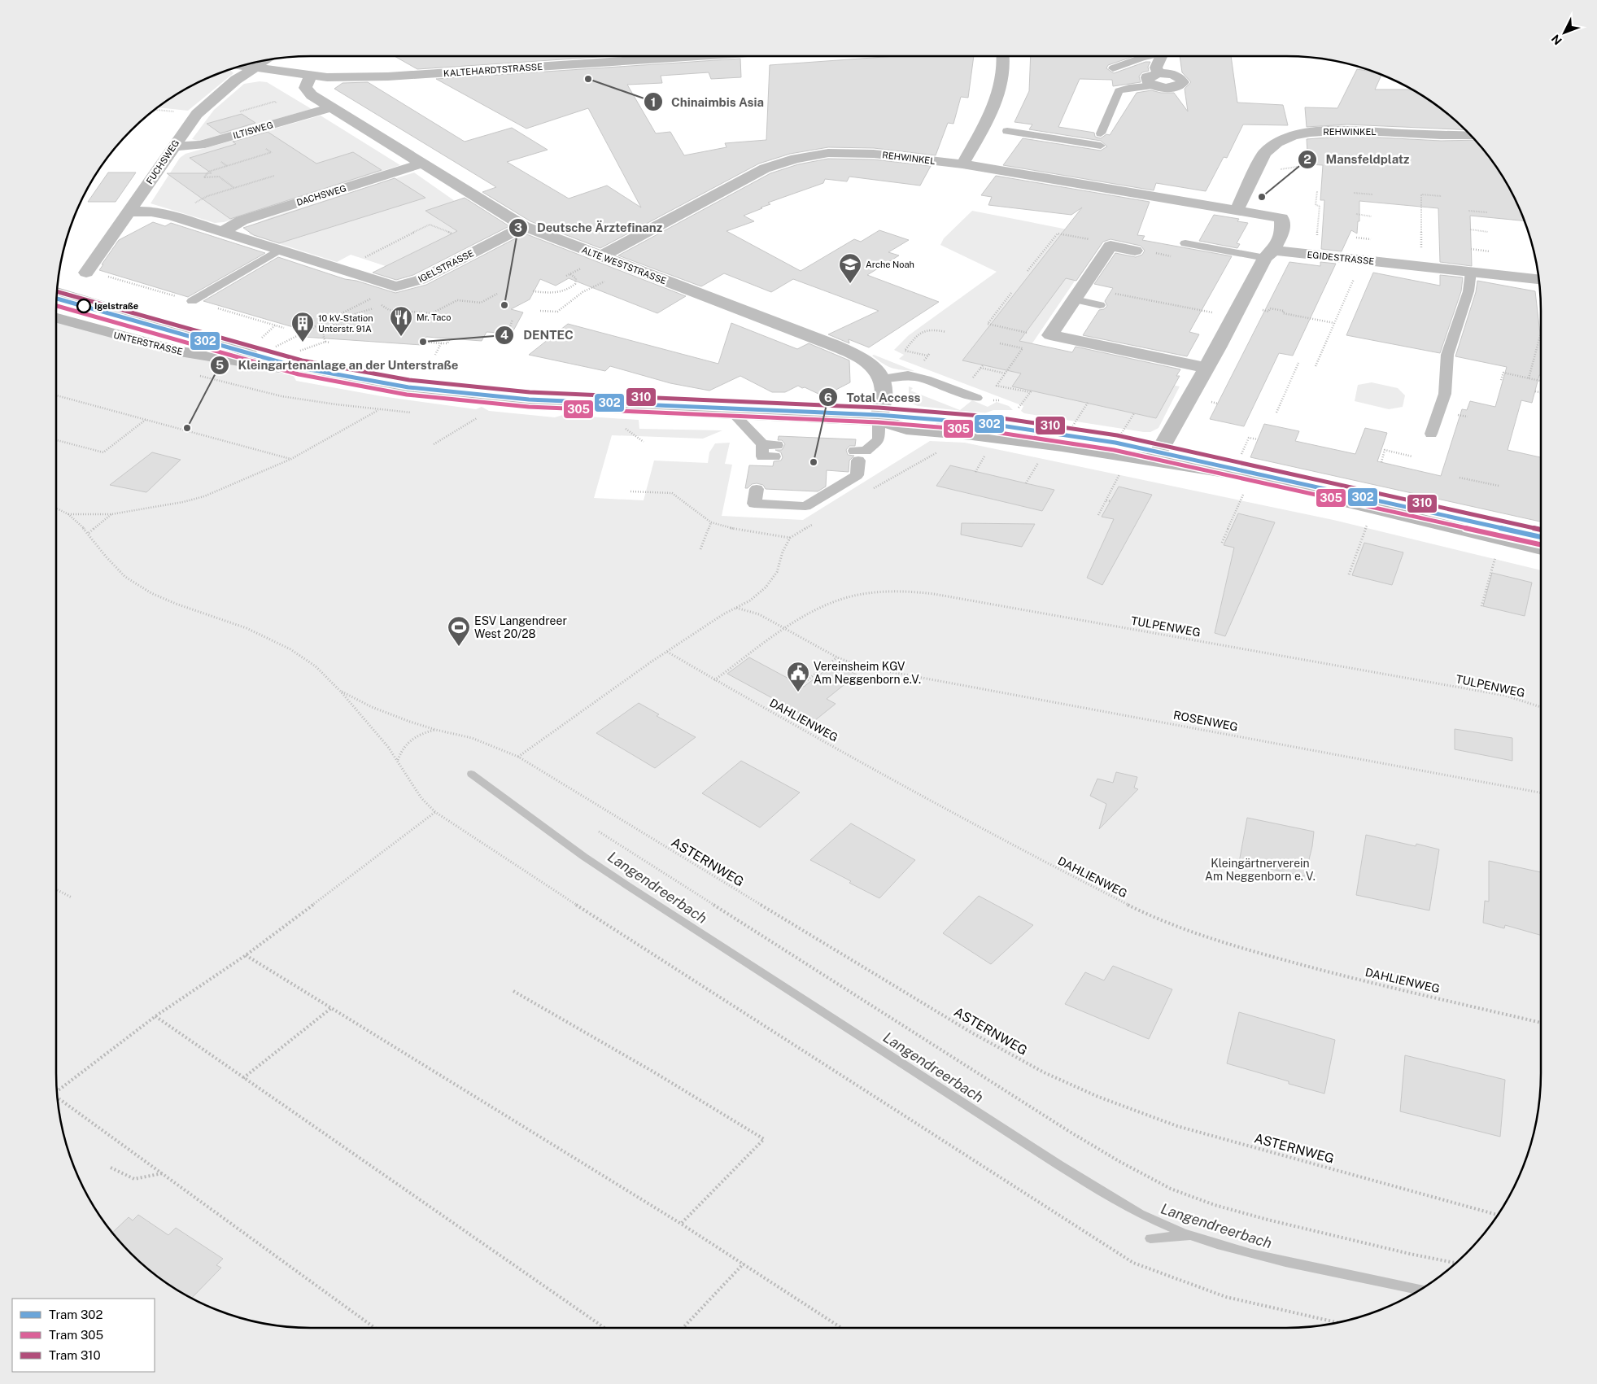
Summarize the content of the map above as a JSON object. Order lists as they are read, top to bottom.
{
  "streets": {
    "main road": ["UNTERSTRASSE"],
    "street": [
      "KALTEHARDTSTRASSE",
      "ILTISWEG",
      "REHWINKEL",
      "FUCHSWEG",
      "DACHSWEG",
      "EGIDESTRASSE",
      "ALTE WESTSTRASSE",
      "IGELSTRASSE"
    ],
    "path": [
      "TULPENWEG",
      "DAHLIENWEG",
      "ROSENWEG",
      "ASTERNWEG"
    ]
  },
  "crossings": [
    ["KALTEHARDTSTRASSE", "FUCHSWEG"],
    ["KALTEHARDTSTRASSE", "ALTE WESTSTRASSE"],
    ["ILTISWEG", "FUCHSWEG"],
    ["ILTISWEG", "ALTE WESTSTRASSE"],
    ["REHWINKEL", "EGIDESTRASSE"],
    ["REHWINKEL", "ALTE WESTSTRASSE"],
    ["DACHSWEG", "ALTE WESTSTRASSE"],
    ["ALTE WESTSTRASSE", "IGELSTRASSE"],
    ["TULPENWEG", "DAHLIENWEG"],
    ["TULPENWEG", "ROSENWEG"]
  ],
  "water": ["Langendreerbach"],
  "parks": ["Kleingärtnerverein Am Neggenborn e. V."],
  "places": {
    "other": [
      "Chinaimbis Asia",
      "Mansfeldplatz",
      "Deutsche Ärztefinanz",
      "Igelstraße",
      "DENTEC",
      "Kleingartenanlage an der Unterstraße",
      "Total Access"
    ],
    "school or university": ["Arche Noah"],
    "restaurant": ["Mr. Taco"],
    "building": ["10 kV-Station Unterstr. 91A"],
    "sports": ["ESV Langendreer West 20/28"],
    "public building": ["Vereinsheim KGV Am Neggenborn e.V."]
  },
  "lines": ["tram line 310", "tram line 302", "tram line 305"],
  "legend": ["Tram 302", "Tram 305", "Tram 310"],
  "north": "bottom left"
}
